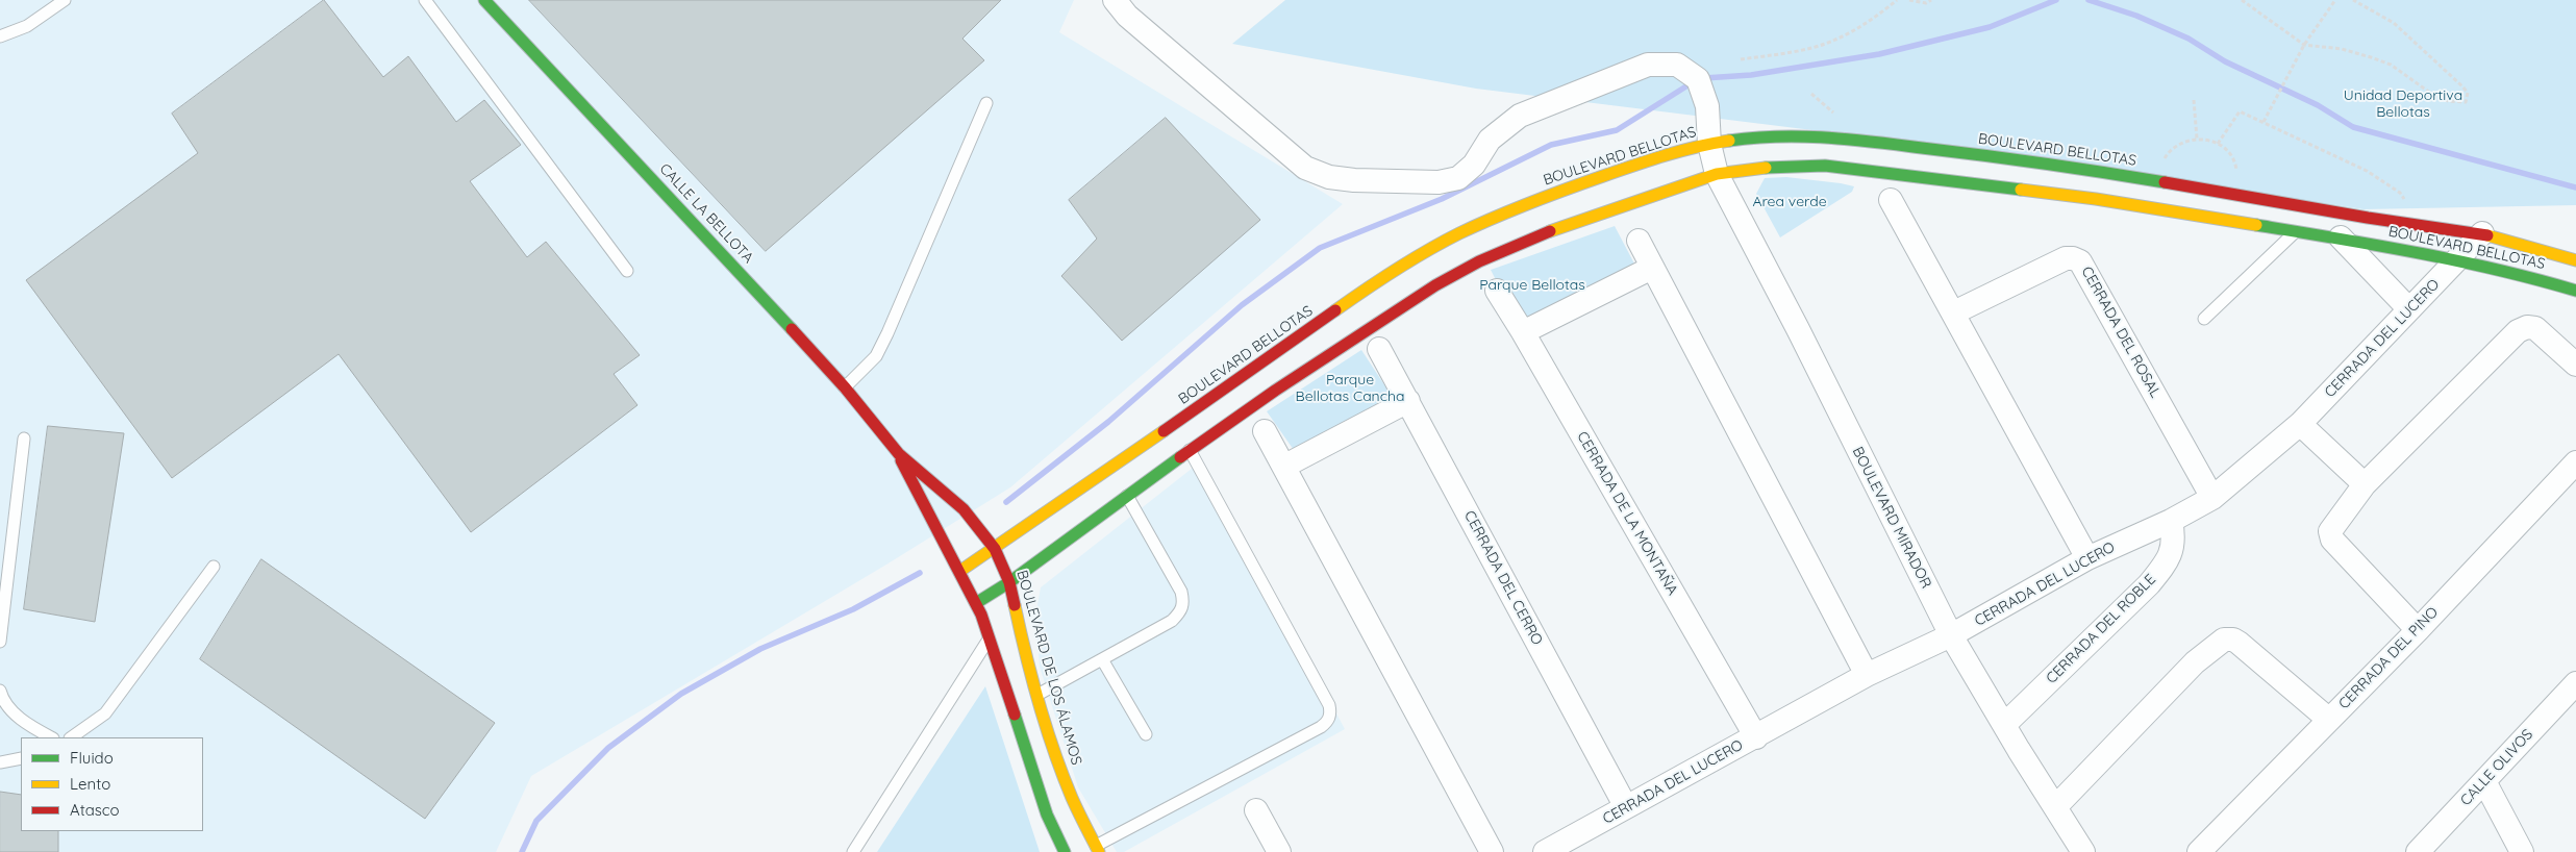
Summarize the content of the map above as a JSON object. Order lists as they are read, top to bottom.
{
  "streets": {
    "street": [
      "BOULEVARD BELLOTAS",
      "CALLE LA BELLOTA",
      "CERRADA DEL ROSAL",
      "CERRADA DEL LUCERO",
      "CERRADA DE LA MONTAÑA",
      "BOULEVARD MIRADOR",
      "CERRADA DEL CERRO",
      "CERRADA DEL ROBLE",
      "CERRADA DEL PINO",
      "BOULEVARD DE LOS ÁLAMOS",
      "CALLE OLIVOS"
    ]
  },
  "crossings": [
    ["BOULEVARD BELLOTAS", "CALLE LA BELLOTA"],
    ["BOULEVARD BELLOTAS", "CERRADA DEL LUCERO"],
    ["BOULEVARD BELLOTAS", "BOULEVARD MIRADOR"],
    ["BOULEVARD BELLOTAS", "BOULEVARD DE LOS ÁLAMOS"],
    ["CALLE LA BELLOTA", "BOULEVARD DE LOS ÁLAMOS"],
    ["CERRADA DEL ROSAL", "CERRADA DEL LUCERO"],
    ["CERRADA DEL LUCERO", "CERRADA DE LA MONTAÑA"],
    ["CERRADA DEL LUCERO", "BOULEVARD MIRADOR"],
    ["CERRADA DEL LUCERO", "CERRADA DEL CERRO"],
    ["CERRADA DEL LUCERO", "CERRADA DEL ROBLE"],
    ["BOULEVARD MIRADOR", "CERRADA DEL ROBLE"]
  ],
  "parks": [
    "Unidad Deportiva Bellotas",
    "Area verde",
    "Parque Bellotas",
    "Parque Bellotas Cancha"
  ],
  "legend": ["Fluido", "Lento", "Atasco"]
}
